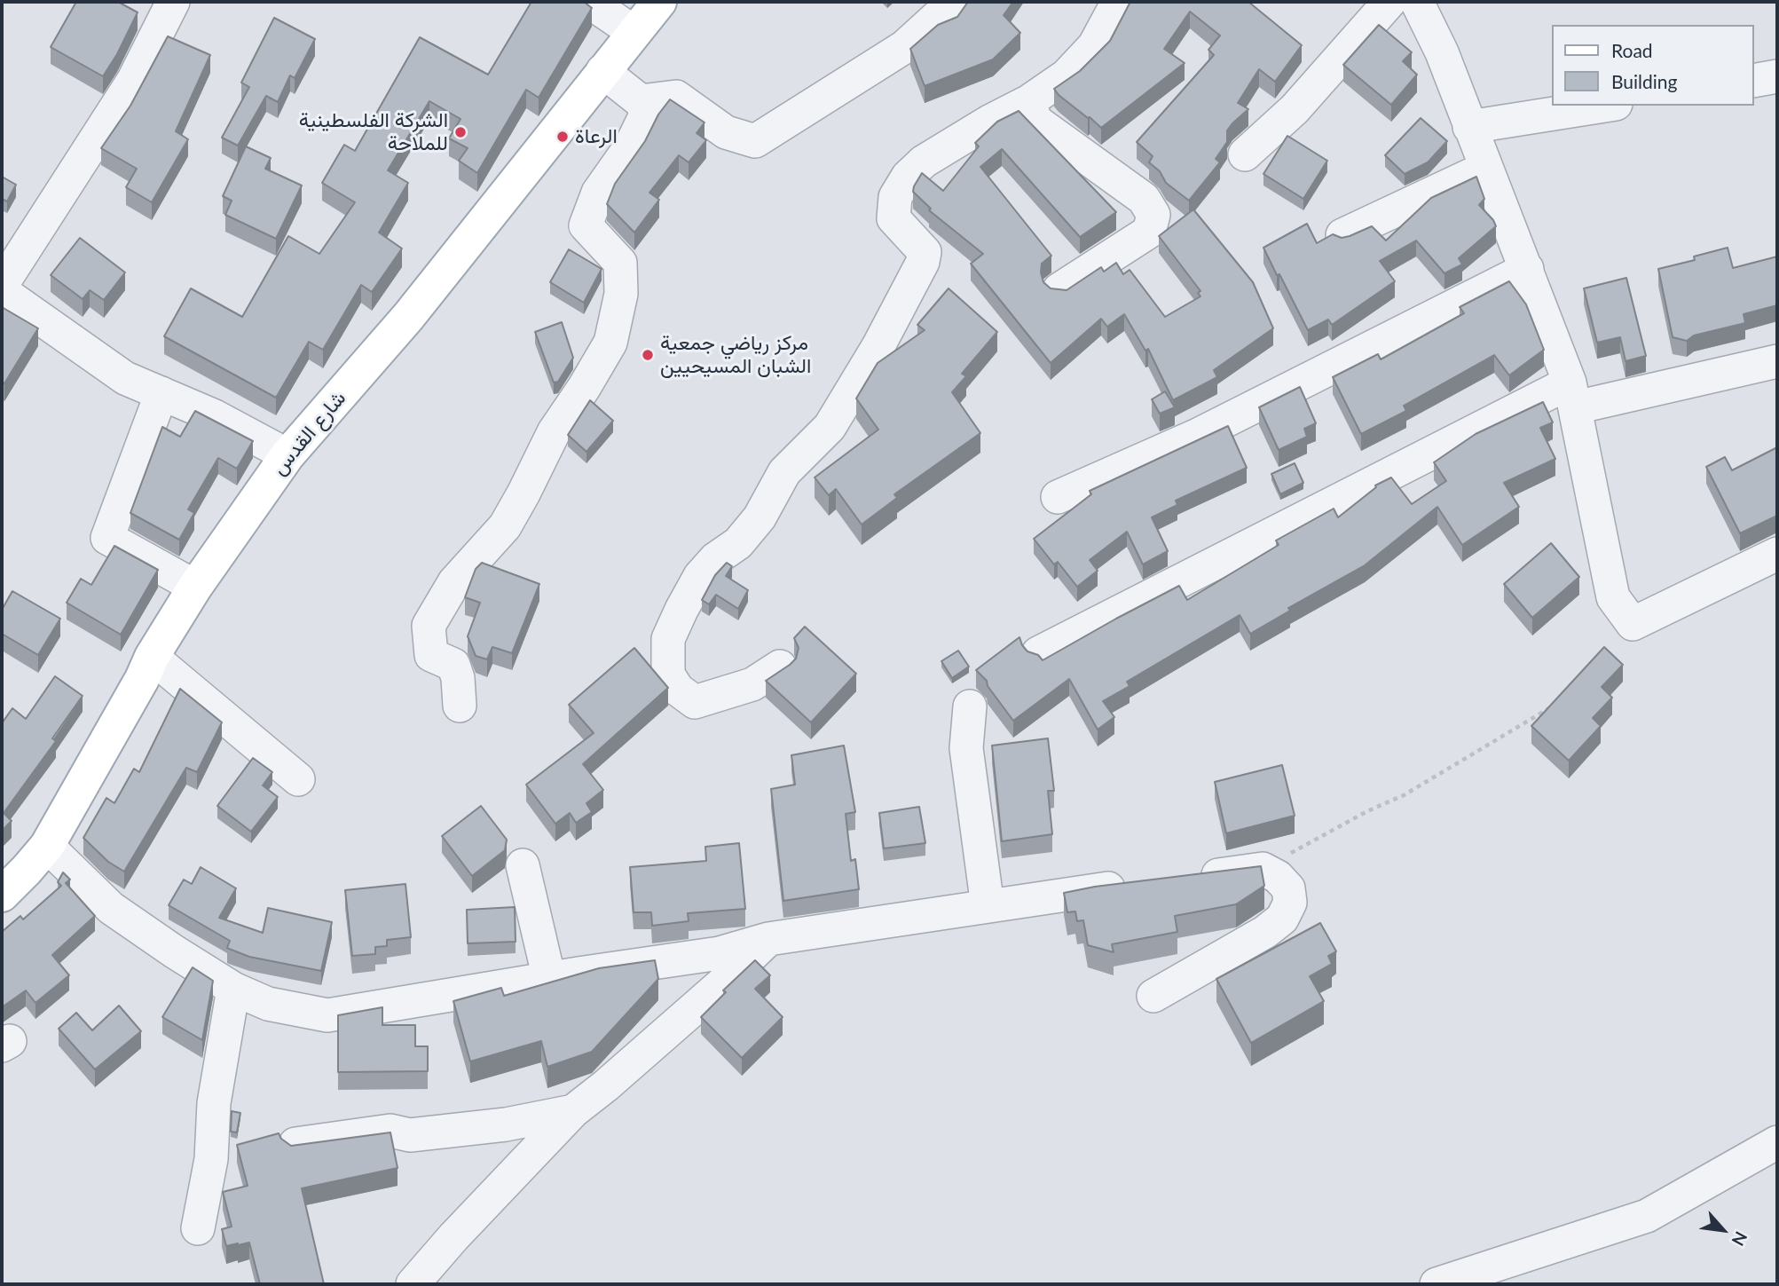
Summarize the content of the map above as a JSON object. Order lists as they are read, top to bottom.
{
  "streets": {
    "main road": ["شارع القدس"]
  },
  "places": ["الشركة الفلسطينية للملاحة", "الرعاة", "مركز رياضي جمعية الشبان المسيحيين"],
  "legend": ["Road", "Building"],
  "north": "bottom right"
}
